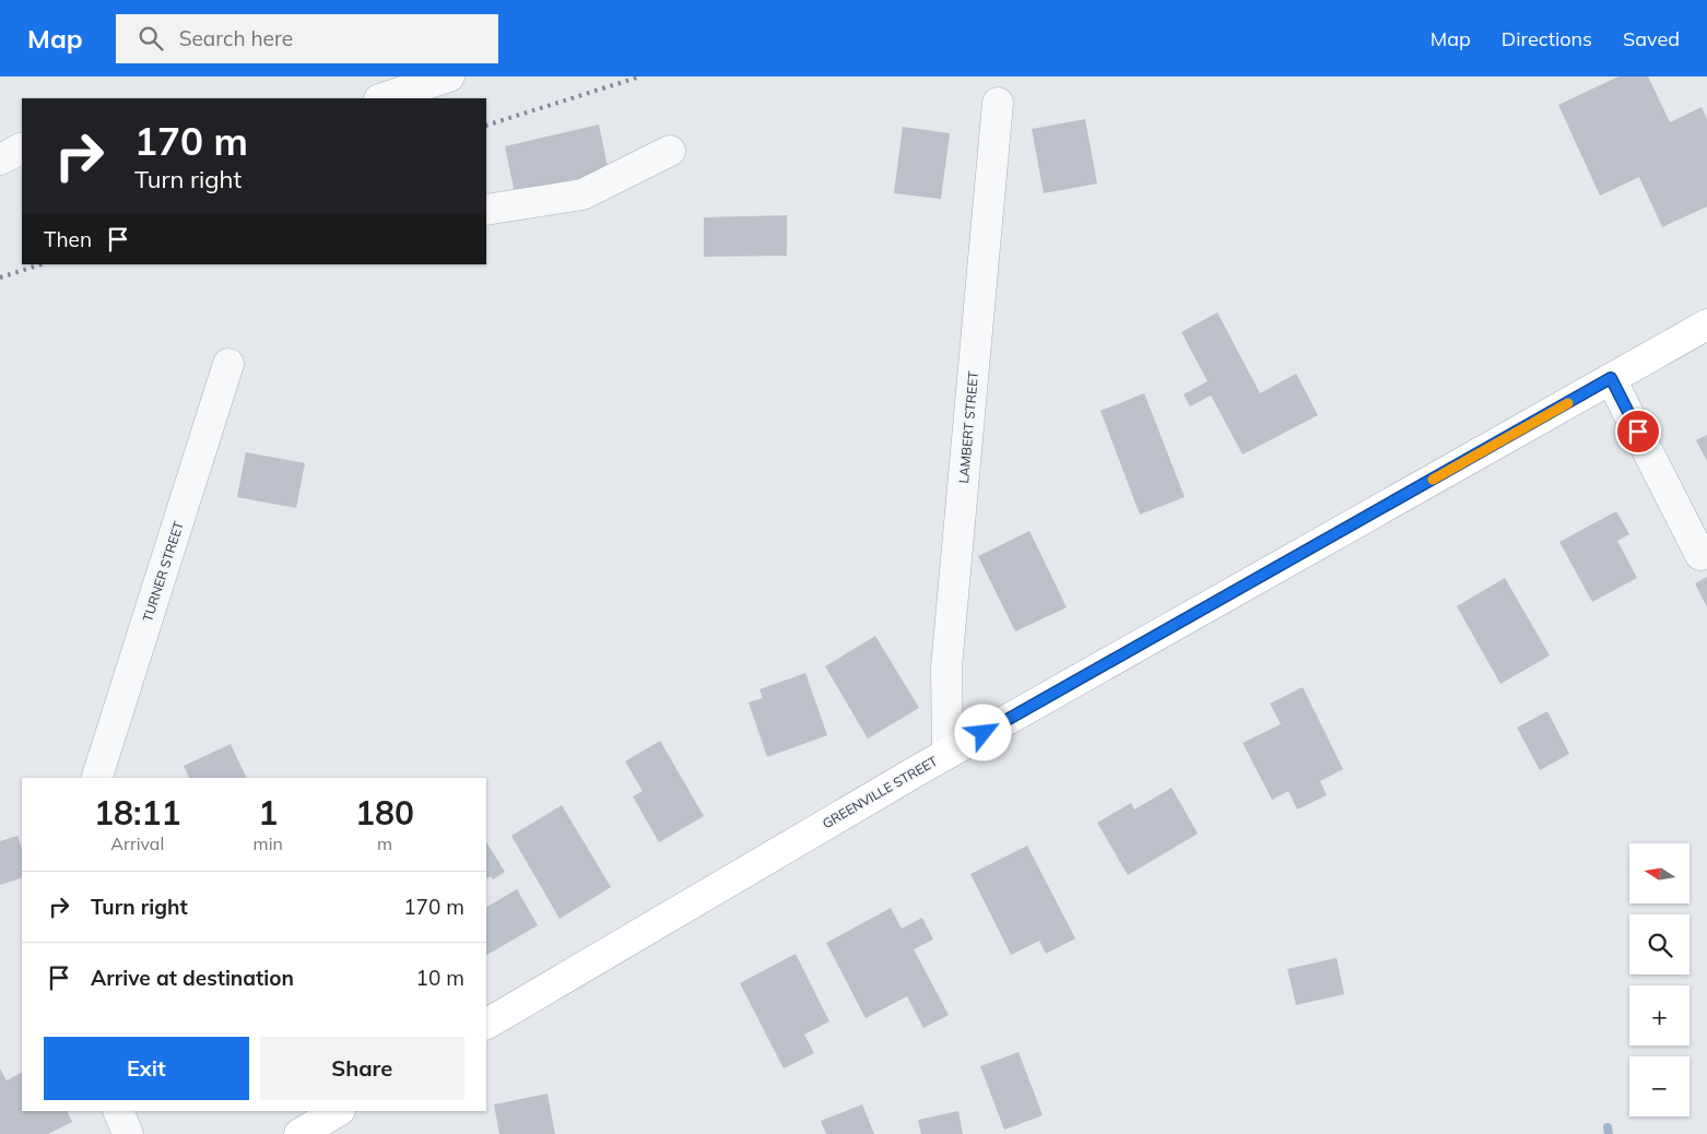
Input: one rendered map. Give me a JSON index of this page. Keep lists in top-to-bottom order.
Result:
{
  "streets": {
    "main road": ["GREENVILLE STREET"],
    "street": ["LAMBERT STREET", "TURNER STREET"]
  },
  "crossings": [
    ["LAMBERT STREET", "GREENVILLE STREET"]
  ],
  "north": "left",
  "page": {
    "header": "Map",
    "search": "Search here",
    "nav": ["Map", "Directions", "Saved"],
    "turn": ["170 m", "Turn right"],
    "then": "Then",
    "eta": [
      "18:11",
      "Arrival",
      "1",
      "min",
      "180",
      "m"
    ],
    "map_buttons": ["+", "−"],
    "list": [
      {
        "name": "Turn right",
        "value": "170 m"
      },
      {
        "name": "Arrive at destination",
        "value": "10 m"
      }
    ],
    "buttons": ["Exit", "Share"]
  }
}
